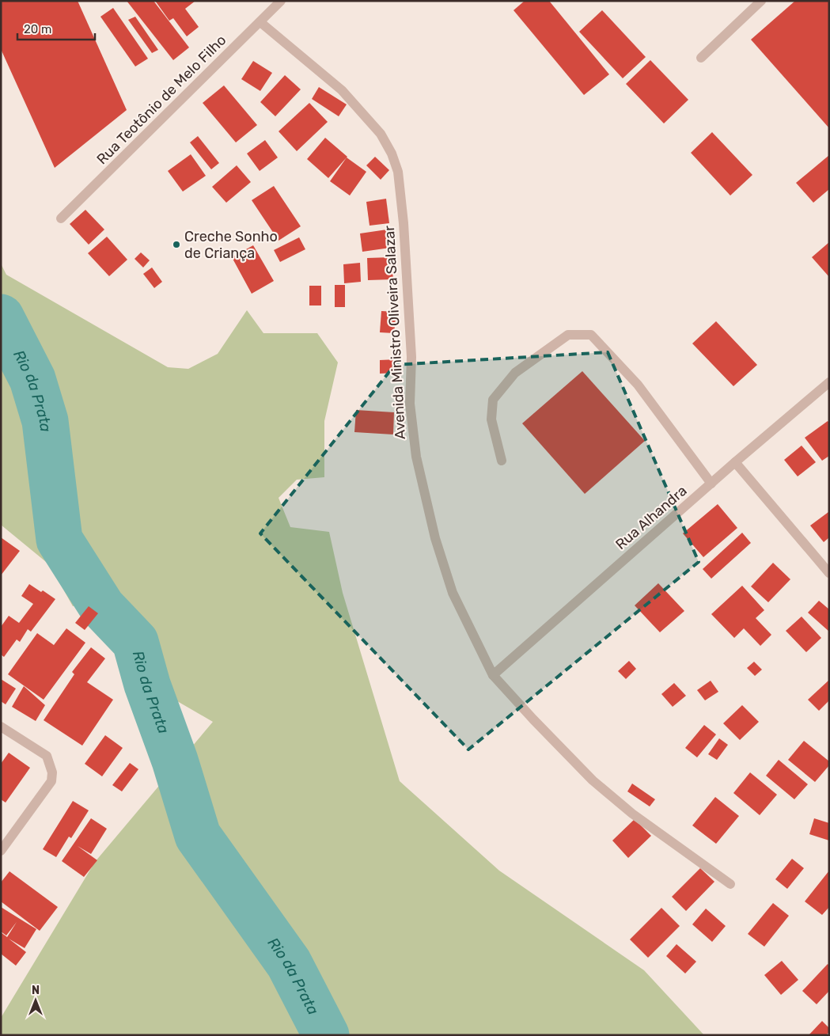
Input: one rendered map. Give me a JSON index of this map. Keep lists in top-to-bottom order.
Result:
{
  "streets": {
    "street": ["Rua Teotônio de Melo Filho", "Avenida Ministro Oliveira Salazar", "Rua Alhandra"]
  },
  "crossings": [
    ["Rua Teotônio de Melo Filho", "Avenida Ministro Oliveira Salazar"],
    ["Avenida Ministro Oliveira Salazar", "Rua Alhandra"]
  ],
  "water": ["Rio da Prata"],
  "places": ["Creche Sonho de Criança"],
  "scale_bar": "20 m",
  "north": "top"
}
